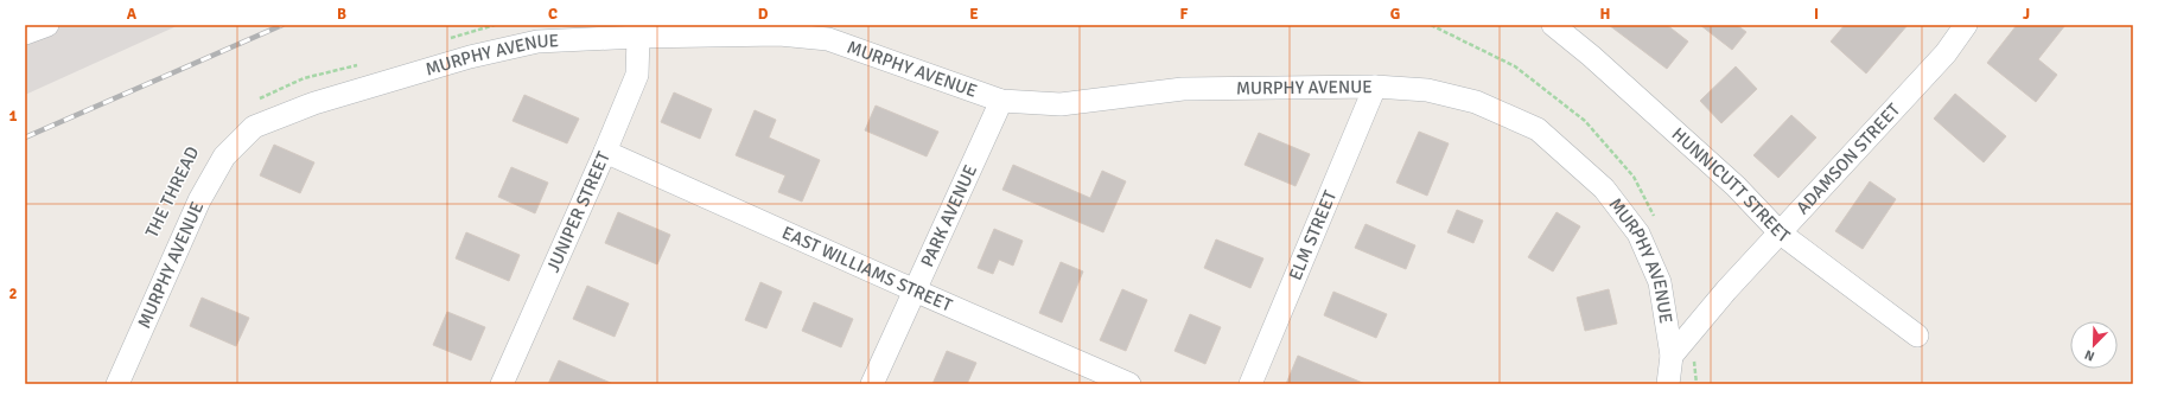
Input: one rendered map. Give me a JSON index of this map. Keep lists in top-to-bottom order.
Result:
{
  "streets": {
    "street": [
      "MURPHY AVENUE",
      "ADAMSON STREET",
      "HUNNICUTT STREET",
      "JUNIPER STREET",
      "PARK AVENUE",
      "ELM STREET",
      "EAST WILLIAMS STREET"
    ]
  },
  "crossings": [
    ["MURPHY AVENUE", "ADAMSON STREET"],
    ["MURPHY AVENUE", "JUNIPER STREET"],
    ["MURPHY AVENUE", "PARK AVENUE"],
    ["MURPHY AVENUE", "ELM STREET"],
    ["ADAMSON STREET", "HUNNICUTT STREET"],
    ["JUNIPER STREET", "EAST WILLIAMS STREET"],
    ["PARK AVENUE", "EAST WILLIAMS STREET"]
  ],
  "north": "bottom left",
  "grid": {
    "columns": [
      "A",
      "B",
      "C",
      "D",
      "E",
      "F",
      "G",
      "H",
      "I",
      "J"
    ],
    "rows": ["1", "2"]
  }
}
